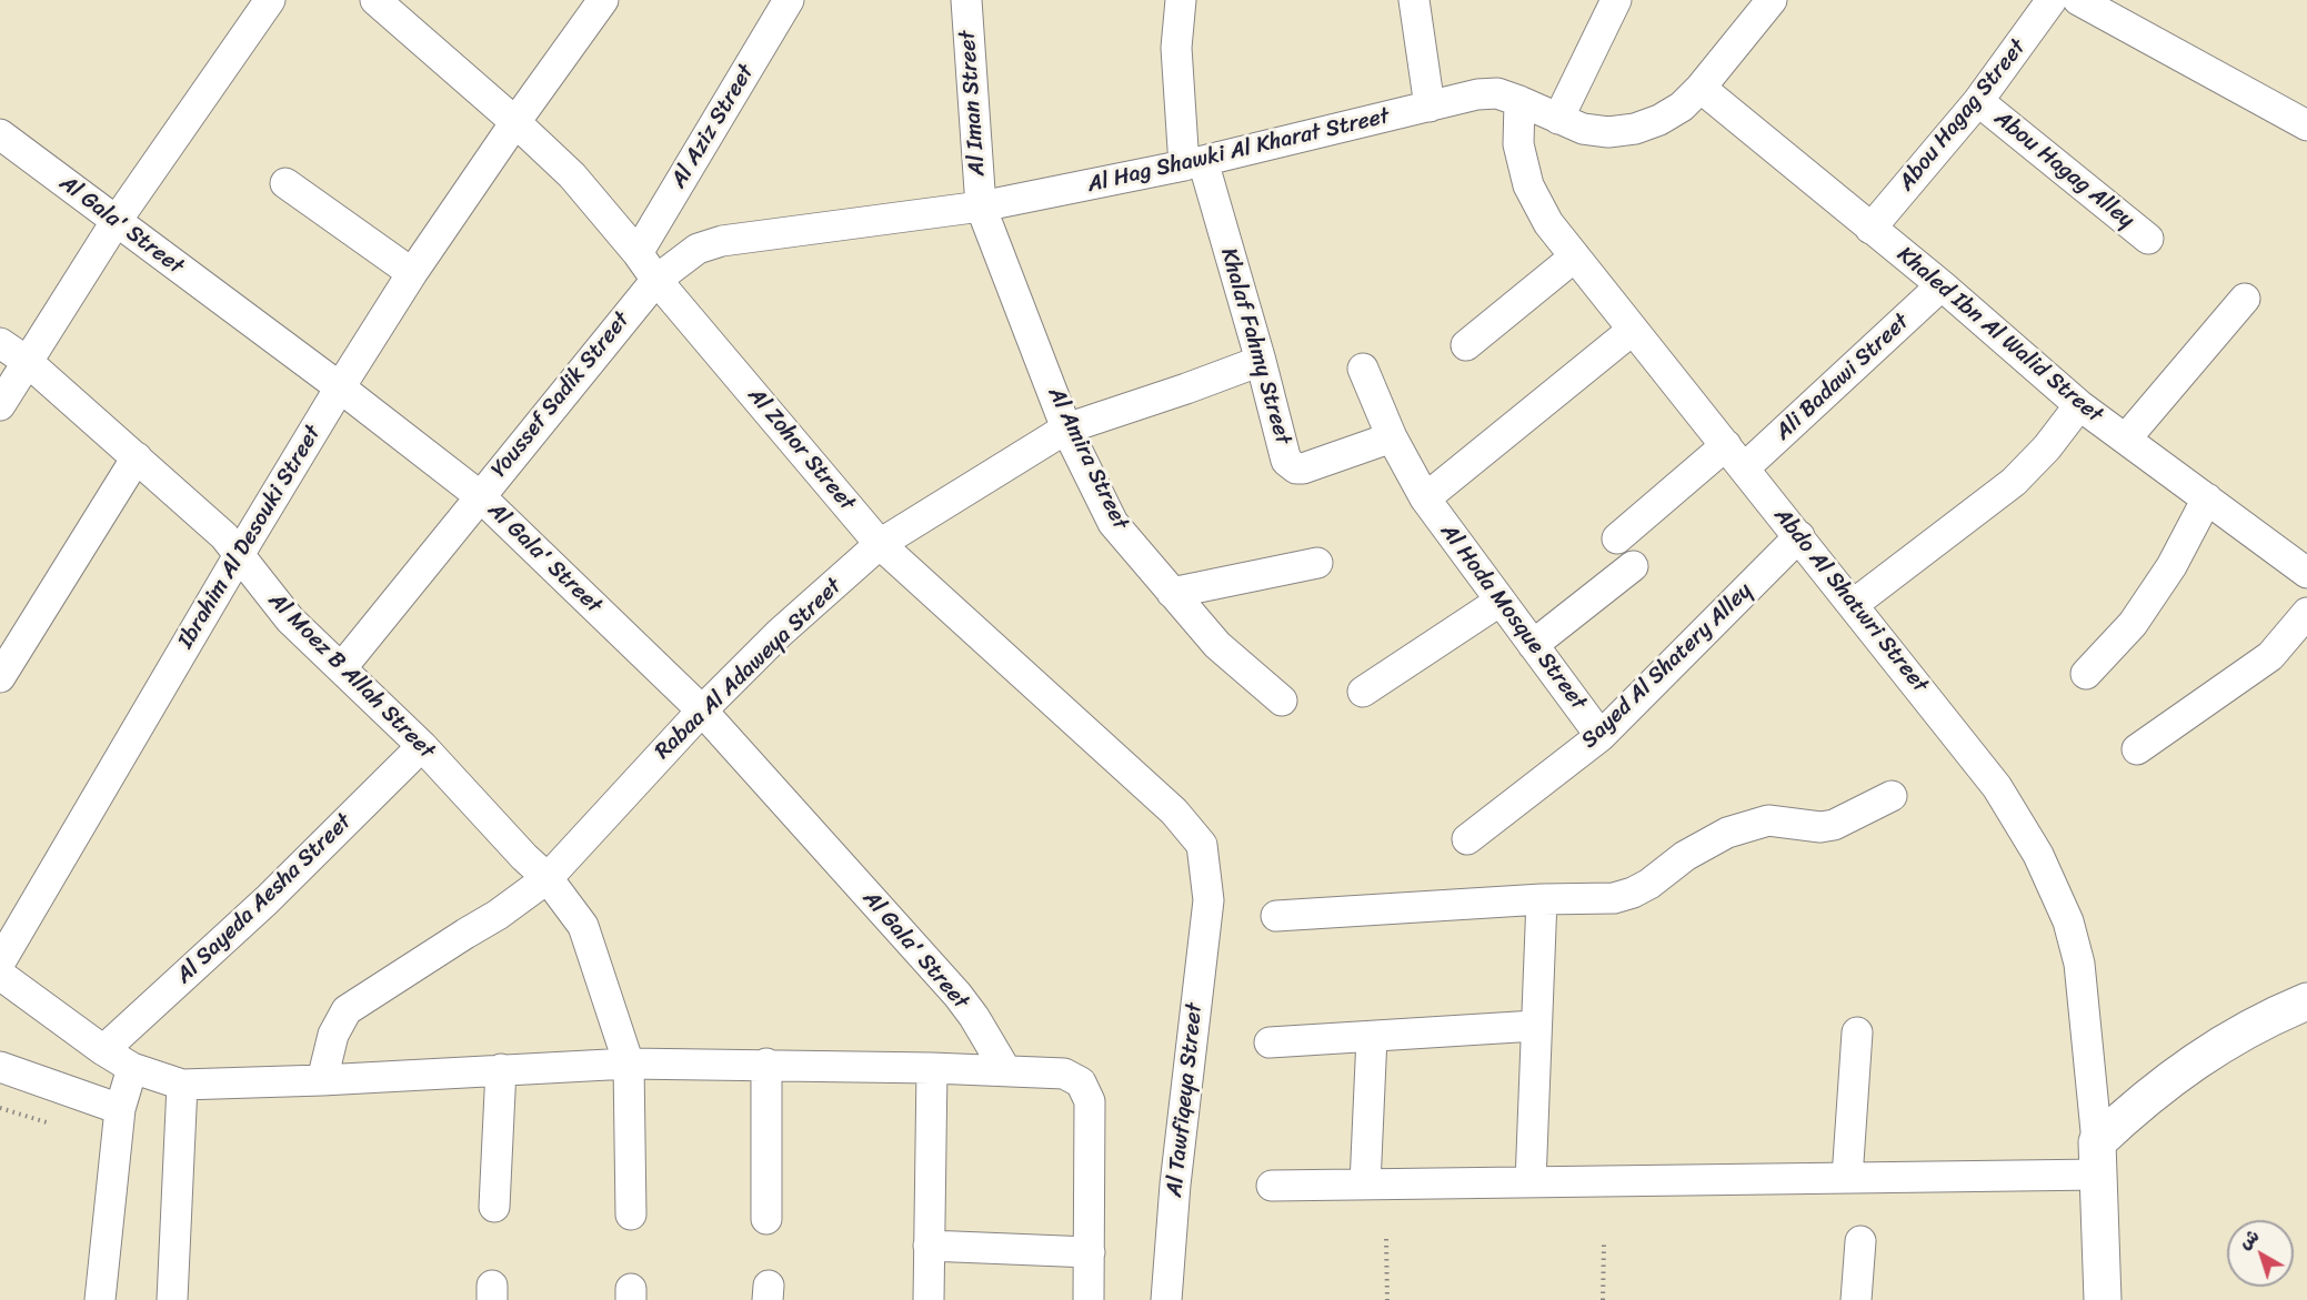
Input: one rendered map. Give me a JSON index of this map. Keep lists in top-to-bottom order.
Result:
{
  "streets": {
    "street": [
      "Al Iman Street",
      "Abou Hagag Street",
      "Al Aziz Street",
      "Al Hag Shawki Al Kharat Street",
      "Abou Hagag Alley",
      "Al Gala' Street",
      "Khaled Ibn Al Walid Street",
      "Khalaf Fahmy Street",
      "Ali Badawi Street",
      "Youssef Sadik Street",
      "Al Zohor Street",
      "Al Amira Street",
      "Ibrahim Al Desouki Street",
      "Abdo Al Shatwri Street",
      "Al Hoda Mosque Street",
      "Sayed Al Shatery Alley",
      "Rabaa Al Adaweya Street",
      "Al Moez B Allah Street",
      "Al Sayeda Aesha Street",
      "Al Tawfiqeya Street"
    ]
  },
  "crossings": [
    ["Al Iman Street", "Al Hag Shawki Al Kharat Street"],
    ["Al Iman Street", "Al Amira Street"],
    ["Abou Hagag Street", "Abou Hagag Alley"],
    ["Abou Hagag Street", "Khaled Ibn Al Walid Street"],
    ["Al Aziz Street", "Al Zohor Street"],
    ["Al Hag Shawki Al Kharat Street", "Khaled Ibn Al Walid Street"],
    ["Al Hag Shawki Al Kharat Street", "Khalaf Fahmy Street"],
    ["Al Hag Shawki Al Kharat Street", "Youssef Sadik Street"],
    ["Al Hag Shawki Al Kharat Street", "Al Zohor Street"],
    ["Al Hag Shawki Al Kharat Street", "Al Amira Street"],
    ["Al Hag Shawki Al Kharat Street", "Abdo Al Shatwri Street"],
    ["Al Gala' Street", "Youssef Sadik Street"],
    ["Al Gala' Street", "Ibrahim Al Desouki Street"],
    ["Al Gala' Street", "Rabaa Al Adaweya Street"],
    ["Khaled Ibn Al Walid Street", "Ali Badawi Street"],
    ["Khalaf Fahmy Street", "Al Hoda Mosque Street"],
    ["Khalaf Fahmy Street", "Rabaa Al Adaweya Street"],
    ["Ali Badawi Street", "Abdo Al Shatwri Street"],
    ["Youssef Sadik Street", "Al Zohor Street"],
    ["Youssef Sadik Street", "Al Moez B Allah Street"],
    ["Al Zohor Street", "Ibrahim Al Desouki Street"],
    ["Al Zohor Street", "Rabaa Al Adaweya Street"],
    ["Al Zohor Street", "Al Tawfiqeya Street"],
    ["Al Amira Street", "Rabaa Al Adaweya Street"],
    ["Ibrahim Al Desouki Street", "Al Moez B Allah Street"],
    ["Abdo Al Shatwri Street", "Sayed Al Shatery Alley"],
    ["Al Hoda Mosque Street", "Sayed Al Shatery Alley"],
    ["Rabaa Al Adaweya Street", "Al Moez B Allah Street"],
    ["Al Moez B Allah Street", "Al Sayeda Aesha Street"]
  ],
  "north": "top left"
}
